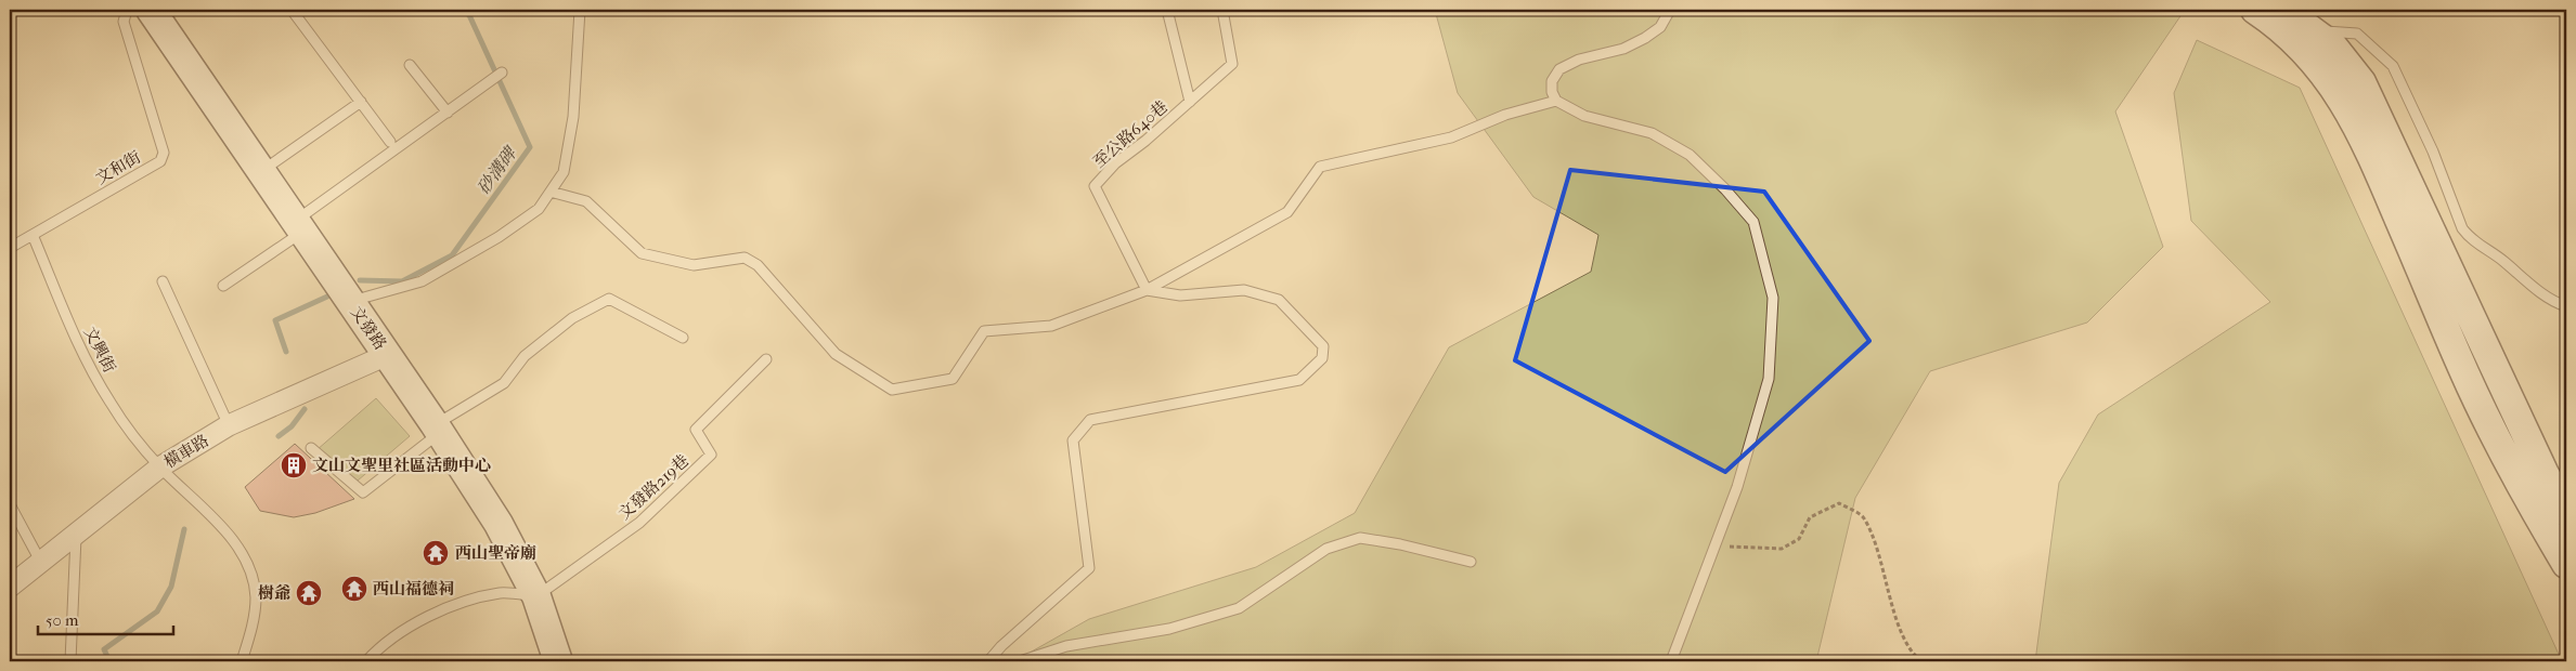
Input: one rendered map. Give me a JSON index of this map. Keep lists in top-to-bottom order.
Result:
{
  "streets": {
    "street": ["文發路", "橫車路"],
    "lane": [
      "至公路640巷",
      "文和街",
      "文興街",
      "文發路219巷"
    ]
  },
  "crossings": [
    ["文和街", "文興街"],
    ["文發路", "橫車路"],
    ["文發路", "文發路219巷"],
    ["文興街", "橫車路"]
  ],
  "water": ["砂溝碑"],
  "places": {
    "building": ["文山文聖里社區活動中心"],
    "temple": ["西山聖帝廟", "西山福德祠", "樹爺"]
  },
  "scale_bar": "50 m"
}
